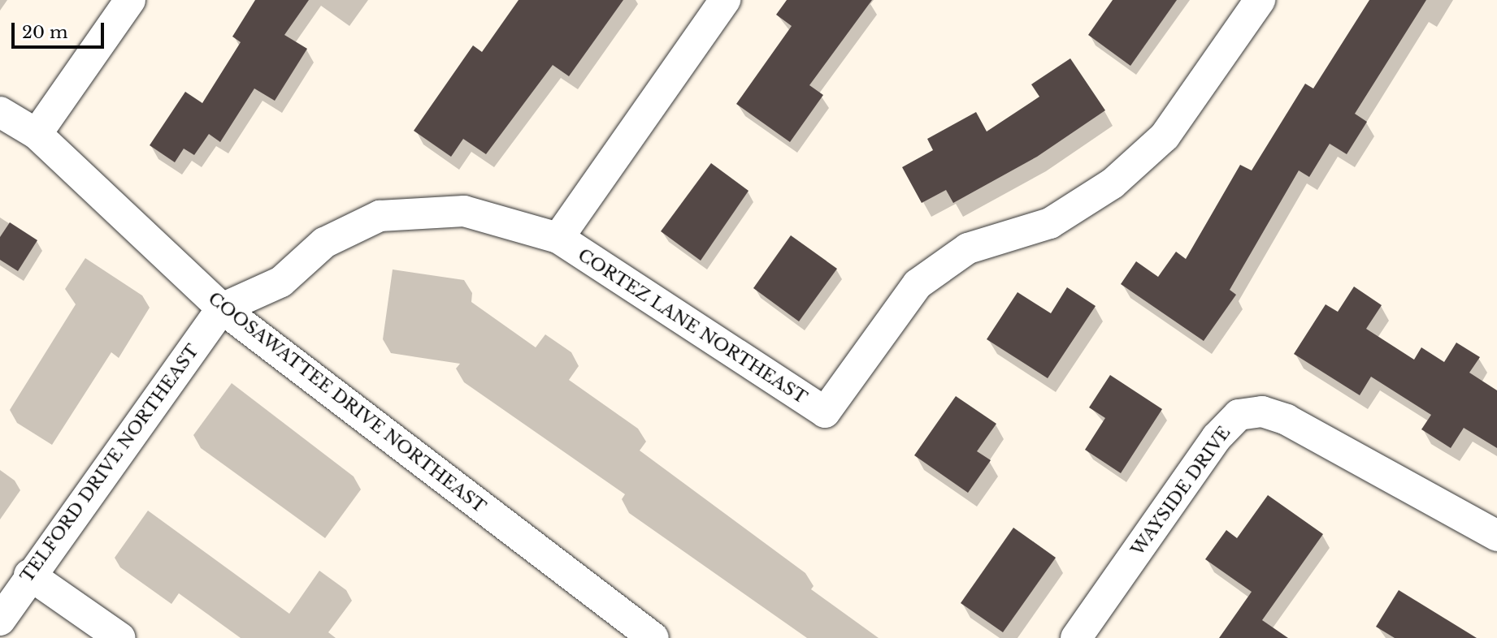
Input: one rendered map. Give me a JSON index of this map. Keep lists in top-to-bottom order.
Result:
{
  "streets": {
    "street": [
      "CORTEZ LANE NORTHEAST",
      "COOSAWATTEE DRIVE NORTHEAST",
      "TELFORD DRIVE NORTHEAST",
      "WAYSIDE DRIVE"
    ]
  },
  "crossings": [
    ["COOSAWATTEE DRIVE NORTHEAST", "TELFORD DRIVE NORTHEAST"]
  ],
  "scale_bar": "20 m"
}
